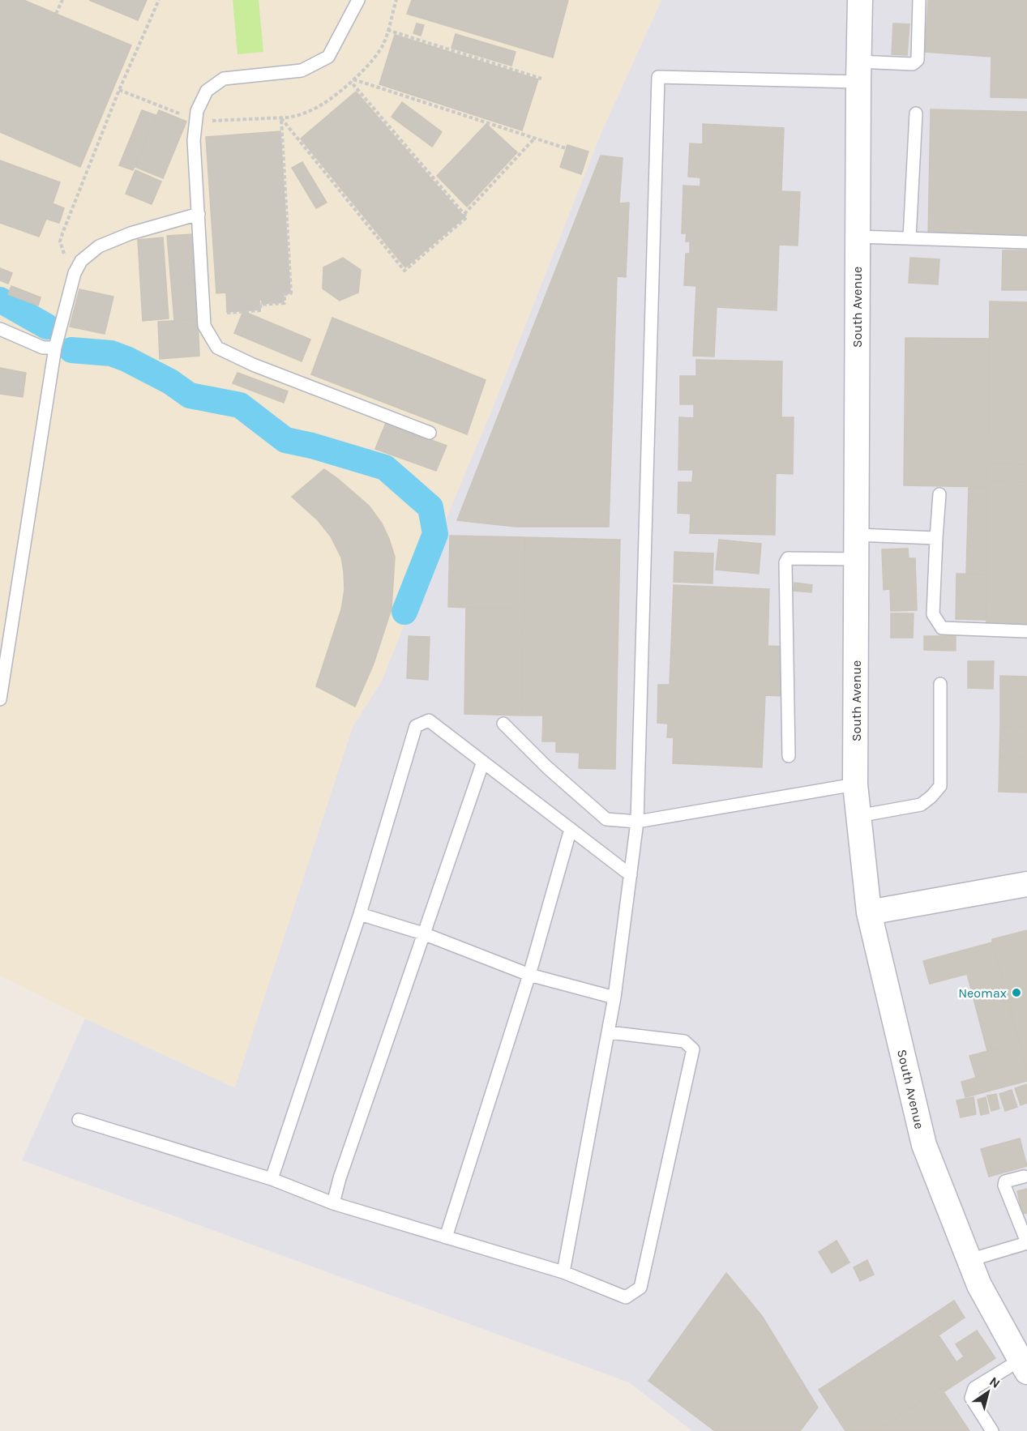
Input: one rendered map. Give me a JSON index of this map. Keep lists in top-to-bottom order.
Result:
{
  "streets": {
    "street": ["South Avenue"]
  },
  "places": ["Neomax"],
  "north": "top right"
}
